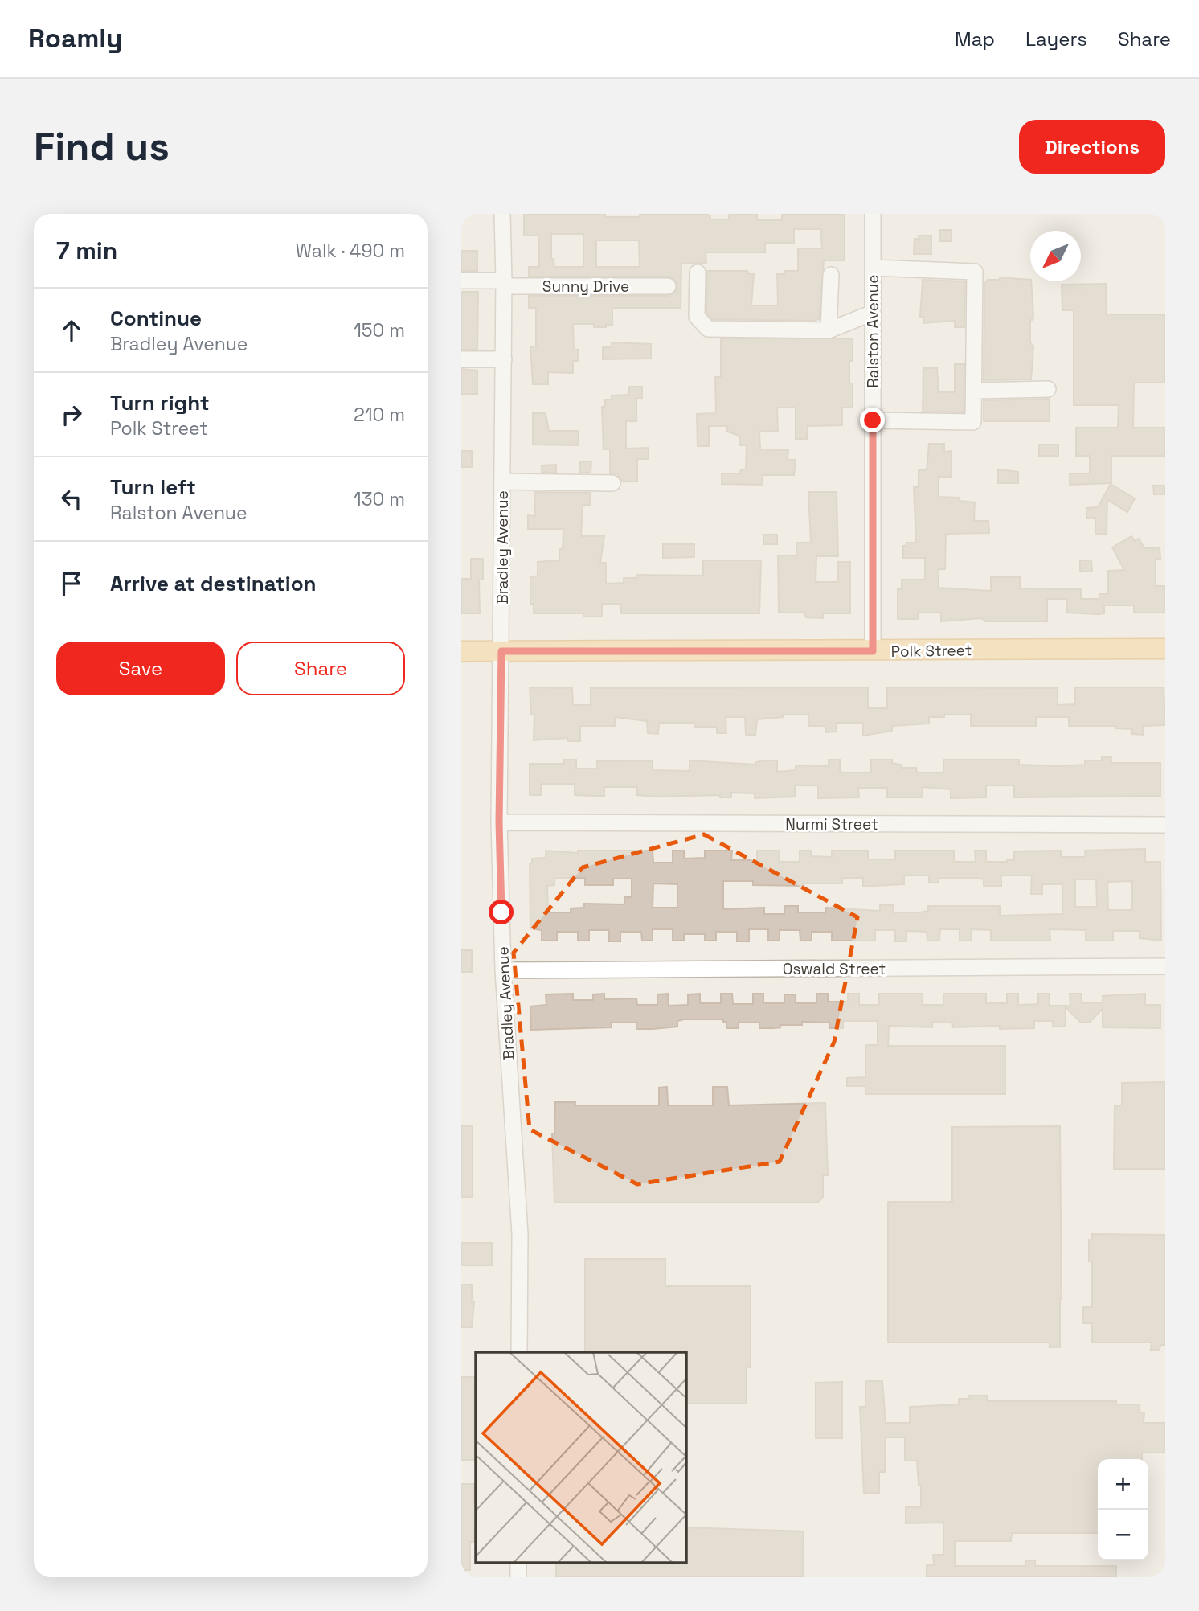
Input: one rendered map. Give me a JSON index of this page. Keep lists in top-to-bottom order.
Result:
{
  "streets": {
    "main road": ["Polk Street"],
    "street": [
      "Sunny Drive",
      "Ralston Avenue",
      "Bradley Avenue",
      "Nurmi Street",
      "Oswald Street"
    ]
  },
  "crossings": [
    ["Sunny Drive", "Bradley Avenue"],
    ["Ralston Avenue", "Polk Street"],
    ["Bradley Avenue", "Polk Street"],
    ["Bradley Avenue", "Nurmi Street"],
    ["Bradley Avenue", "Oswald Street"]
  ],
  "north": "bottom left",
  "page": {
    "header": "Roamly",
    "nav": ["Map", "Layers", "Share"],
    "buttons": [
      "Directions",
      ["Save", "Share"]
    ],
    "title": "Find us",
    "heading": ["7 min", "Walk · 490 m"],
    "list": [
      ["Continue", "Bradley Avenue", "150 m"],
      ["Turn right", "Polk Street", "210 m"],
      ["Turn left", "Ralston Avenue", "130 m"],
      "Arrive at destination"
    ],
    "map_buttons": ["+", "−"]
  }
}
